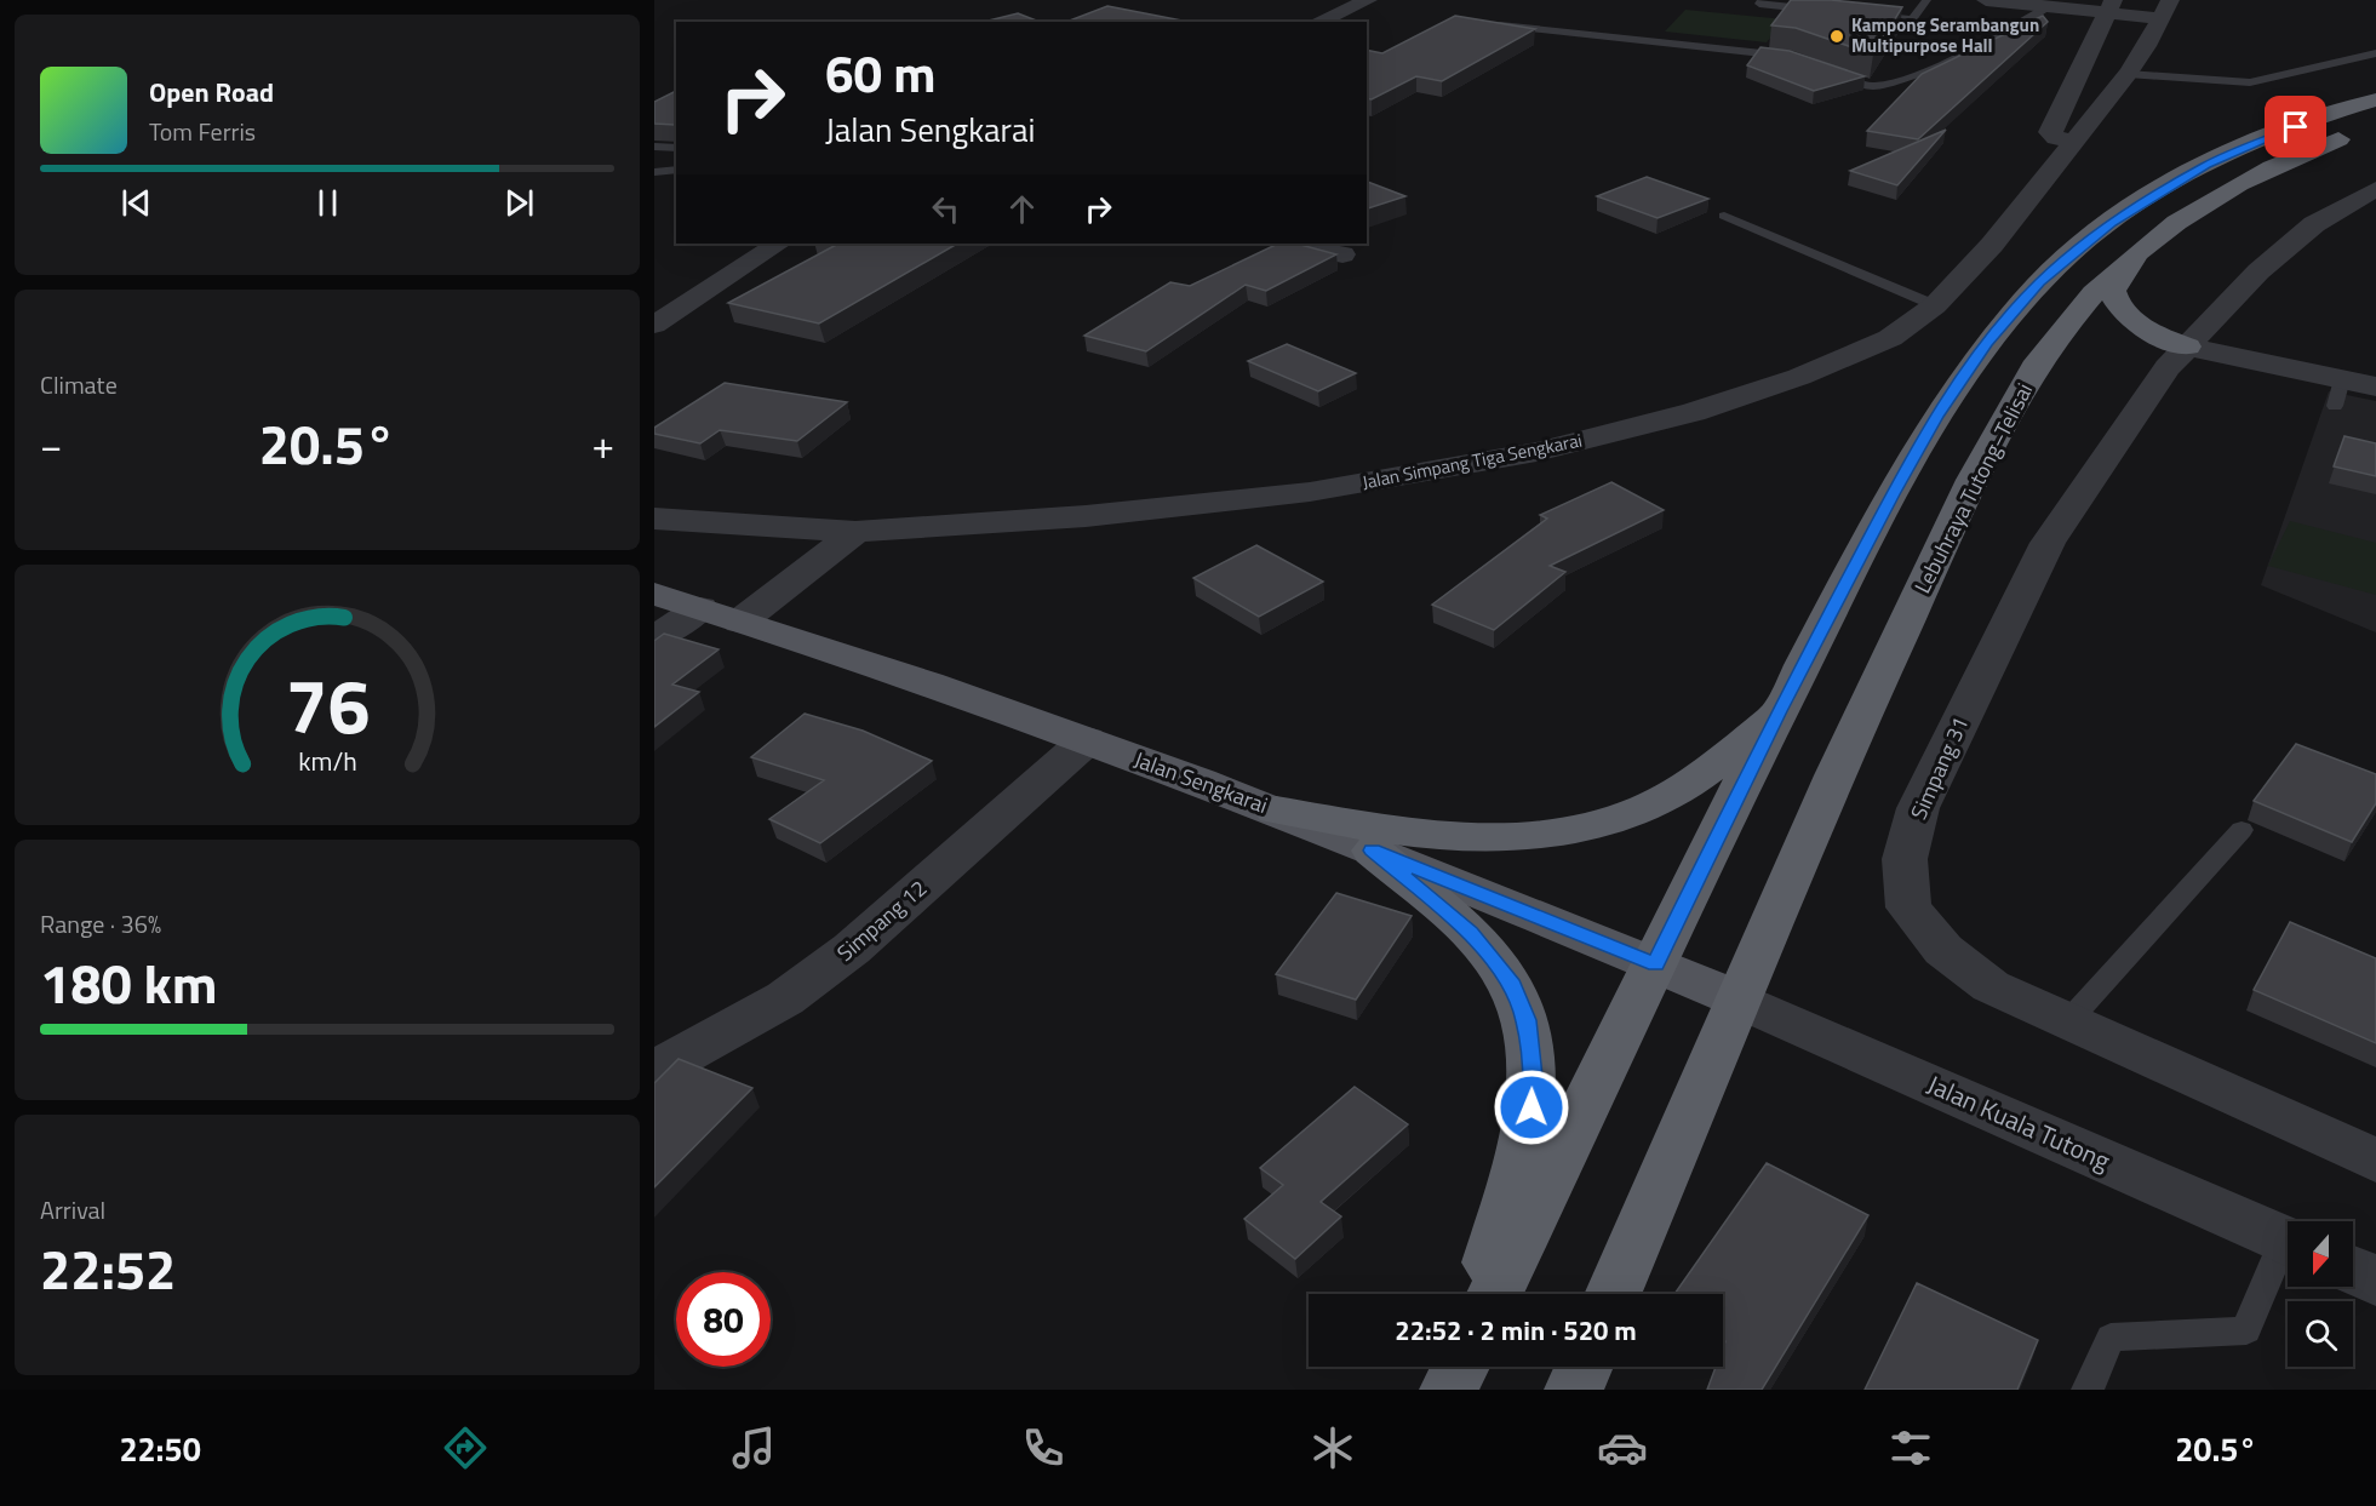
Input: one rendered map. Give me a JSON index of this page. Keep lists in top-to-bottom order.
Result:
{
  "streets": {
    "highway": ["Lebuhraya Tutong–Telisai"],
    "main road": ["Jalan Sengkarai"],
    "street": [
      "Jalan Simpang Tiga Sengkarai",
      "Simpang 31",
      "Simpang 12",
      "Jalan Kuala Tutong"
    ]
  },
  "crossings": [
    ["Lebuhraya Tutong–Telisai", "Jalan Sengkarai"],
    ["Lebuhraya Tutong–Telisai", "Jalan Kuala Tutong"],
    ["Jalan Sengkarai", "Simpang 12"],
    ["Jalan Sengkarai", "Jalan Kuala Tutong"]
  ],
  "places": ["Kampong Serambangun Multipurpose Hall"],
  "north": "bottom",
  "page": {
    "turn": ["60 m", "Jalan Sengkarai"],
    "song": ["Open Road", "Tom Ferris"],
    "tile": [
      "Climate",
      ["Range · 36%", "180 km"],
      ["Arrival", "22:52"]
    ],
    "heat": ["−", "20.5°", "+"],
    "limit": "80",
    "trip": "22:52 · 2 min · 520 m",
    "tabs": ["22:50", "20.5°"],
    "gauge": ["76", "km/h"]
  }
}
